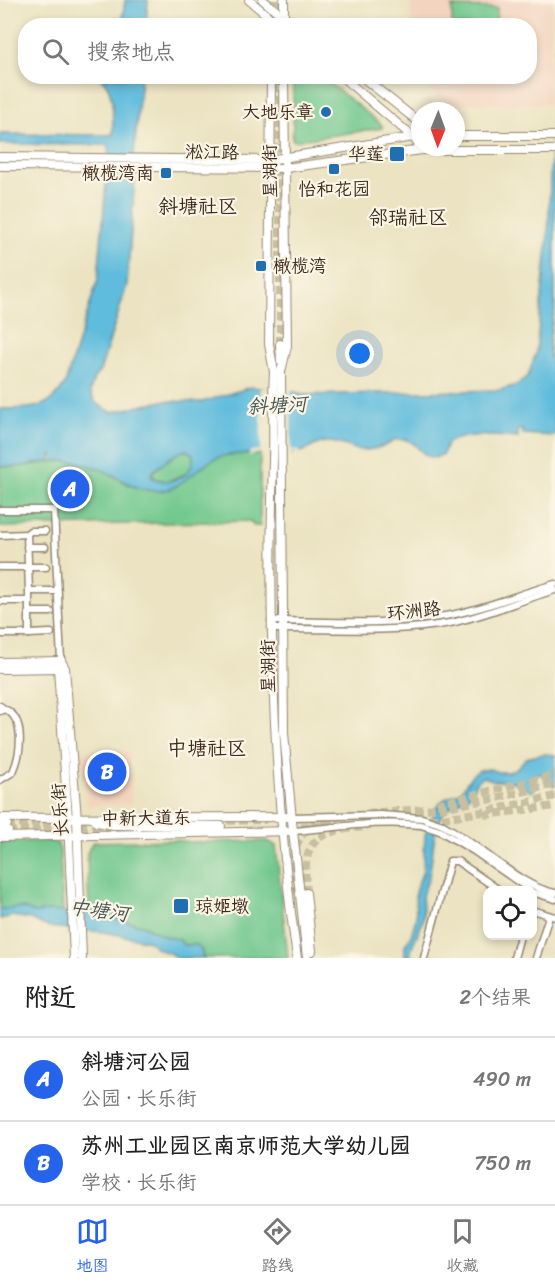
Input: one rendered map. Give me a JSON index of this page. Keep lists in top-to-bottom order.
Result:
{
  "streets": {
    "main road": [
      "淞江路",
      "星湖街",
      "长乐街",
      "中新大道东"
    ],
    "street": ["环洲路"]
  },
  "crossings": [
    ["淞江路", "星湖街"],
    ["星湖街", "环洲路"],
    ["星湖街", "中新大道东"],
    ["长乐街", "中新大道东"]
  ],
  "districts": ["斜塘社区", "邻瑞社区", "中塘社区"],
  "water": ["斜塘河", "中塘河"],
  "places": {
    "other": ["大地乐章"],
    "transit": [
      "华莲",
      "怡和花园",
      "橄榄湾南",
      "橄榄湾",
      "琼姬墩"
    ]
  },
  "north": "bottom",
  "page": {
    "search": "搜索地点",
    "pins": ["A", "B"],
    "heading": ["附近", "2个结果"],
    "list": [
      {
        "mark": "A",
        "name": "斜塘河公园",
        "note": "公园 · 长乐街",
        "value": "490 m"
      },
      {
        "mark": "B",
        "name": "苏州工业园区南京师范大学幼儿园",
        "note": "学校 · 长乐街",
        "value": "750 m"
      }
    ],
    "nav": ["地图", "路线", "收藏"]
  }
}
